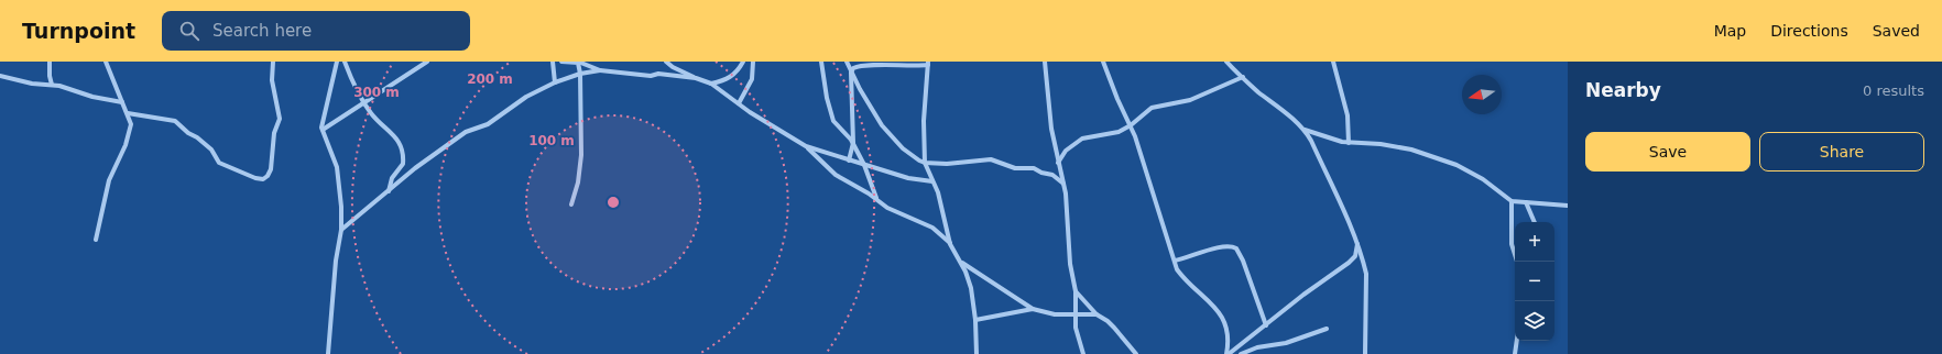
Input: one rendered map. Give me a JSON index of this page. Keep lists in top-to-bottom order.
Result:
{
  "north": "left",
  "page": {
    "header": "Turnpoint",
    "search": "Search here",
    "nav": ["Map", "Directions", "Saved"],
    "heading": ["Nearby", "0 results"],
    "buttons": ["Save", "Share"],
    "map_buttons": ["+", "−"]
  },
  "rings": ["200 m", "300 m", "100 m"]
}
